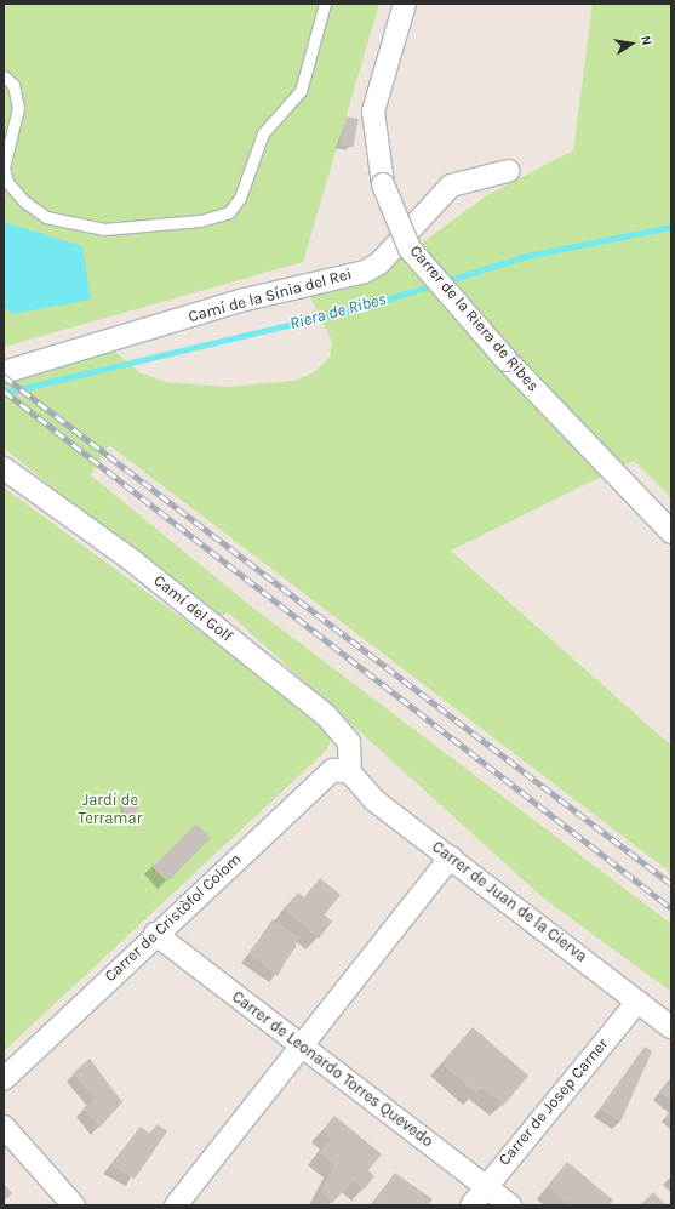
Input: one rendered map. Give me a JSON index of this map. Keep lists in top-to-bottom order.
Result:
{
  "streets": {
    "street": [
      "Camí de la Sínia del Rei",
      "Carrer de la Riera de Ribes",
      "Camí del Golf",
      "Carrer de Juan de la Cierva",
      "Carrer de Cristòfol Colom",
      "Carrer de Leonardo Torres Quevedo",
      "Carrer de Josep Carner"
    ]
  },
  "crossings": [
    ["Camí del Golf", "Carrer de Juan de la Cierva"],
    ["Camí del Golf", "Carrer de Cristòfol Colom"],
    ["Carrer de Juan de la Cierva", "Carrer de Cristòfol Colom"],
    ["Carrer de Juan de la Cierva", "Carrer de Josep Carner"],
    ["Carrer de Cristòfol Colom", "Carrer de Leonardo Torres Quevedo"],
    ["Carrer de Leonardo Torres Quevedo", "Carrer de Josep Carner"]
  ],
  "water": ["Riera de Ribes"],
  "parks": ["Jardí de Terramar"],
  "north": "right"
}
